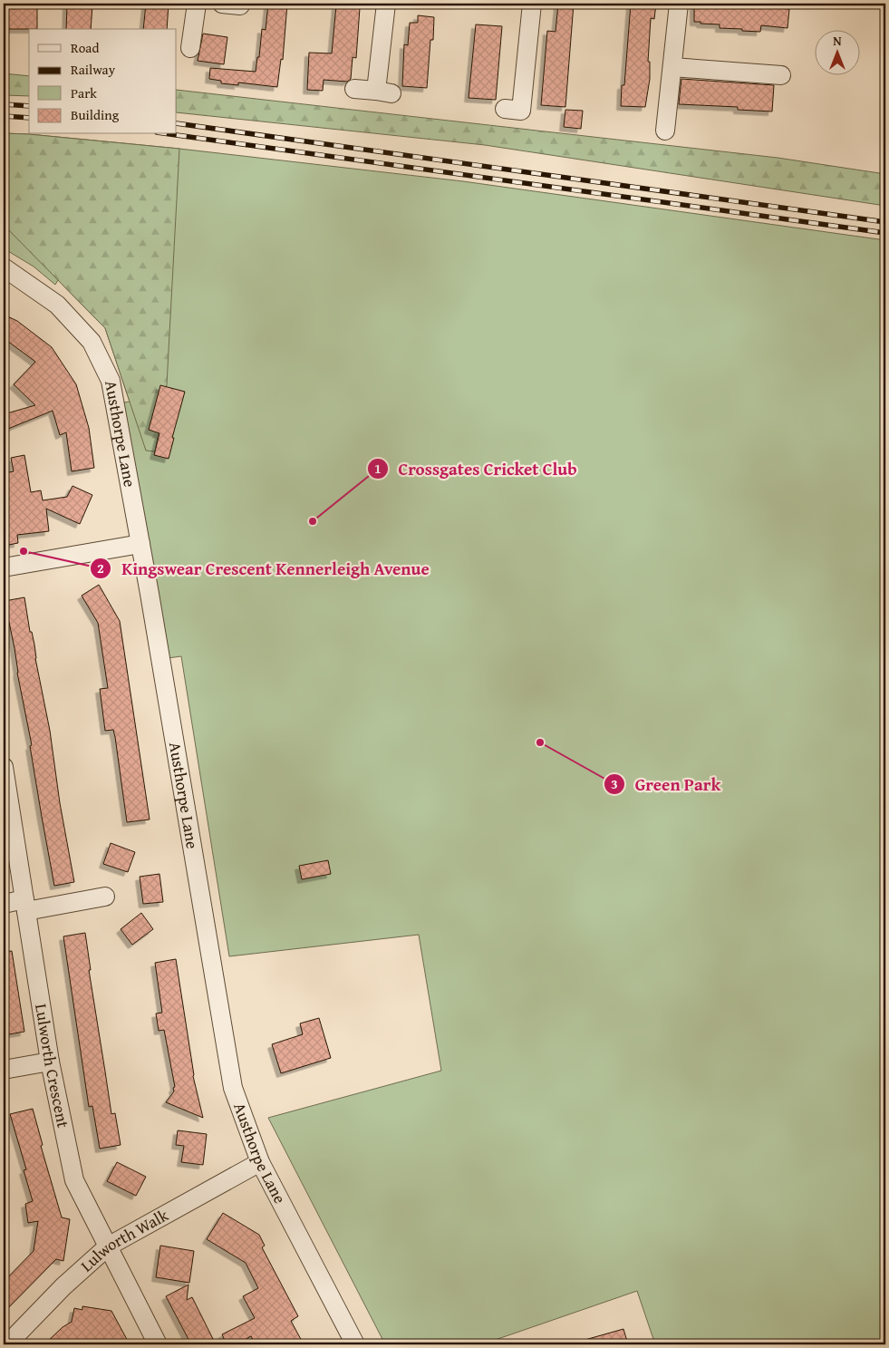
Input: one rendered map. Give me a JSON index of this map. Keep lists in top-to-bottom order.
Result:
{
  "streets": {
    "street": ["Austhorpe Lane", "Lulworth Crescent", "Lulworth Walk"]
  },
  "crossings": [
    ["Austhorpe Lane", "Lulworth Walk"],
    ["Lulworth Crescent", "Lulworth Walk"]
  ],
  "places": ["Crossgates Cricket Club", "Kingswear Crescent Kennerleigh Avenue", "Green Park"],
  "legend": [
    "Road",
    "Railway",
    "Park",
    "Building"
  ],
  "north": "top"
}
